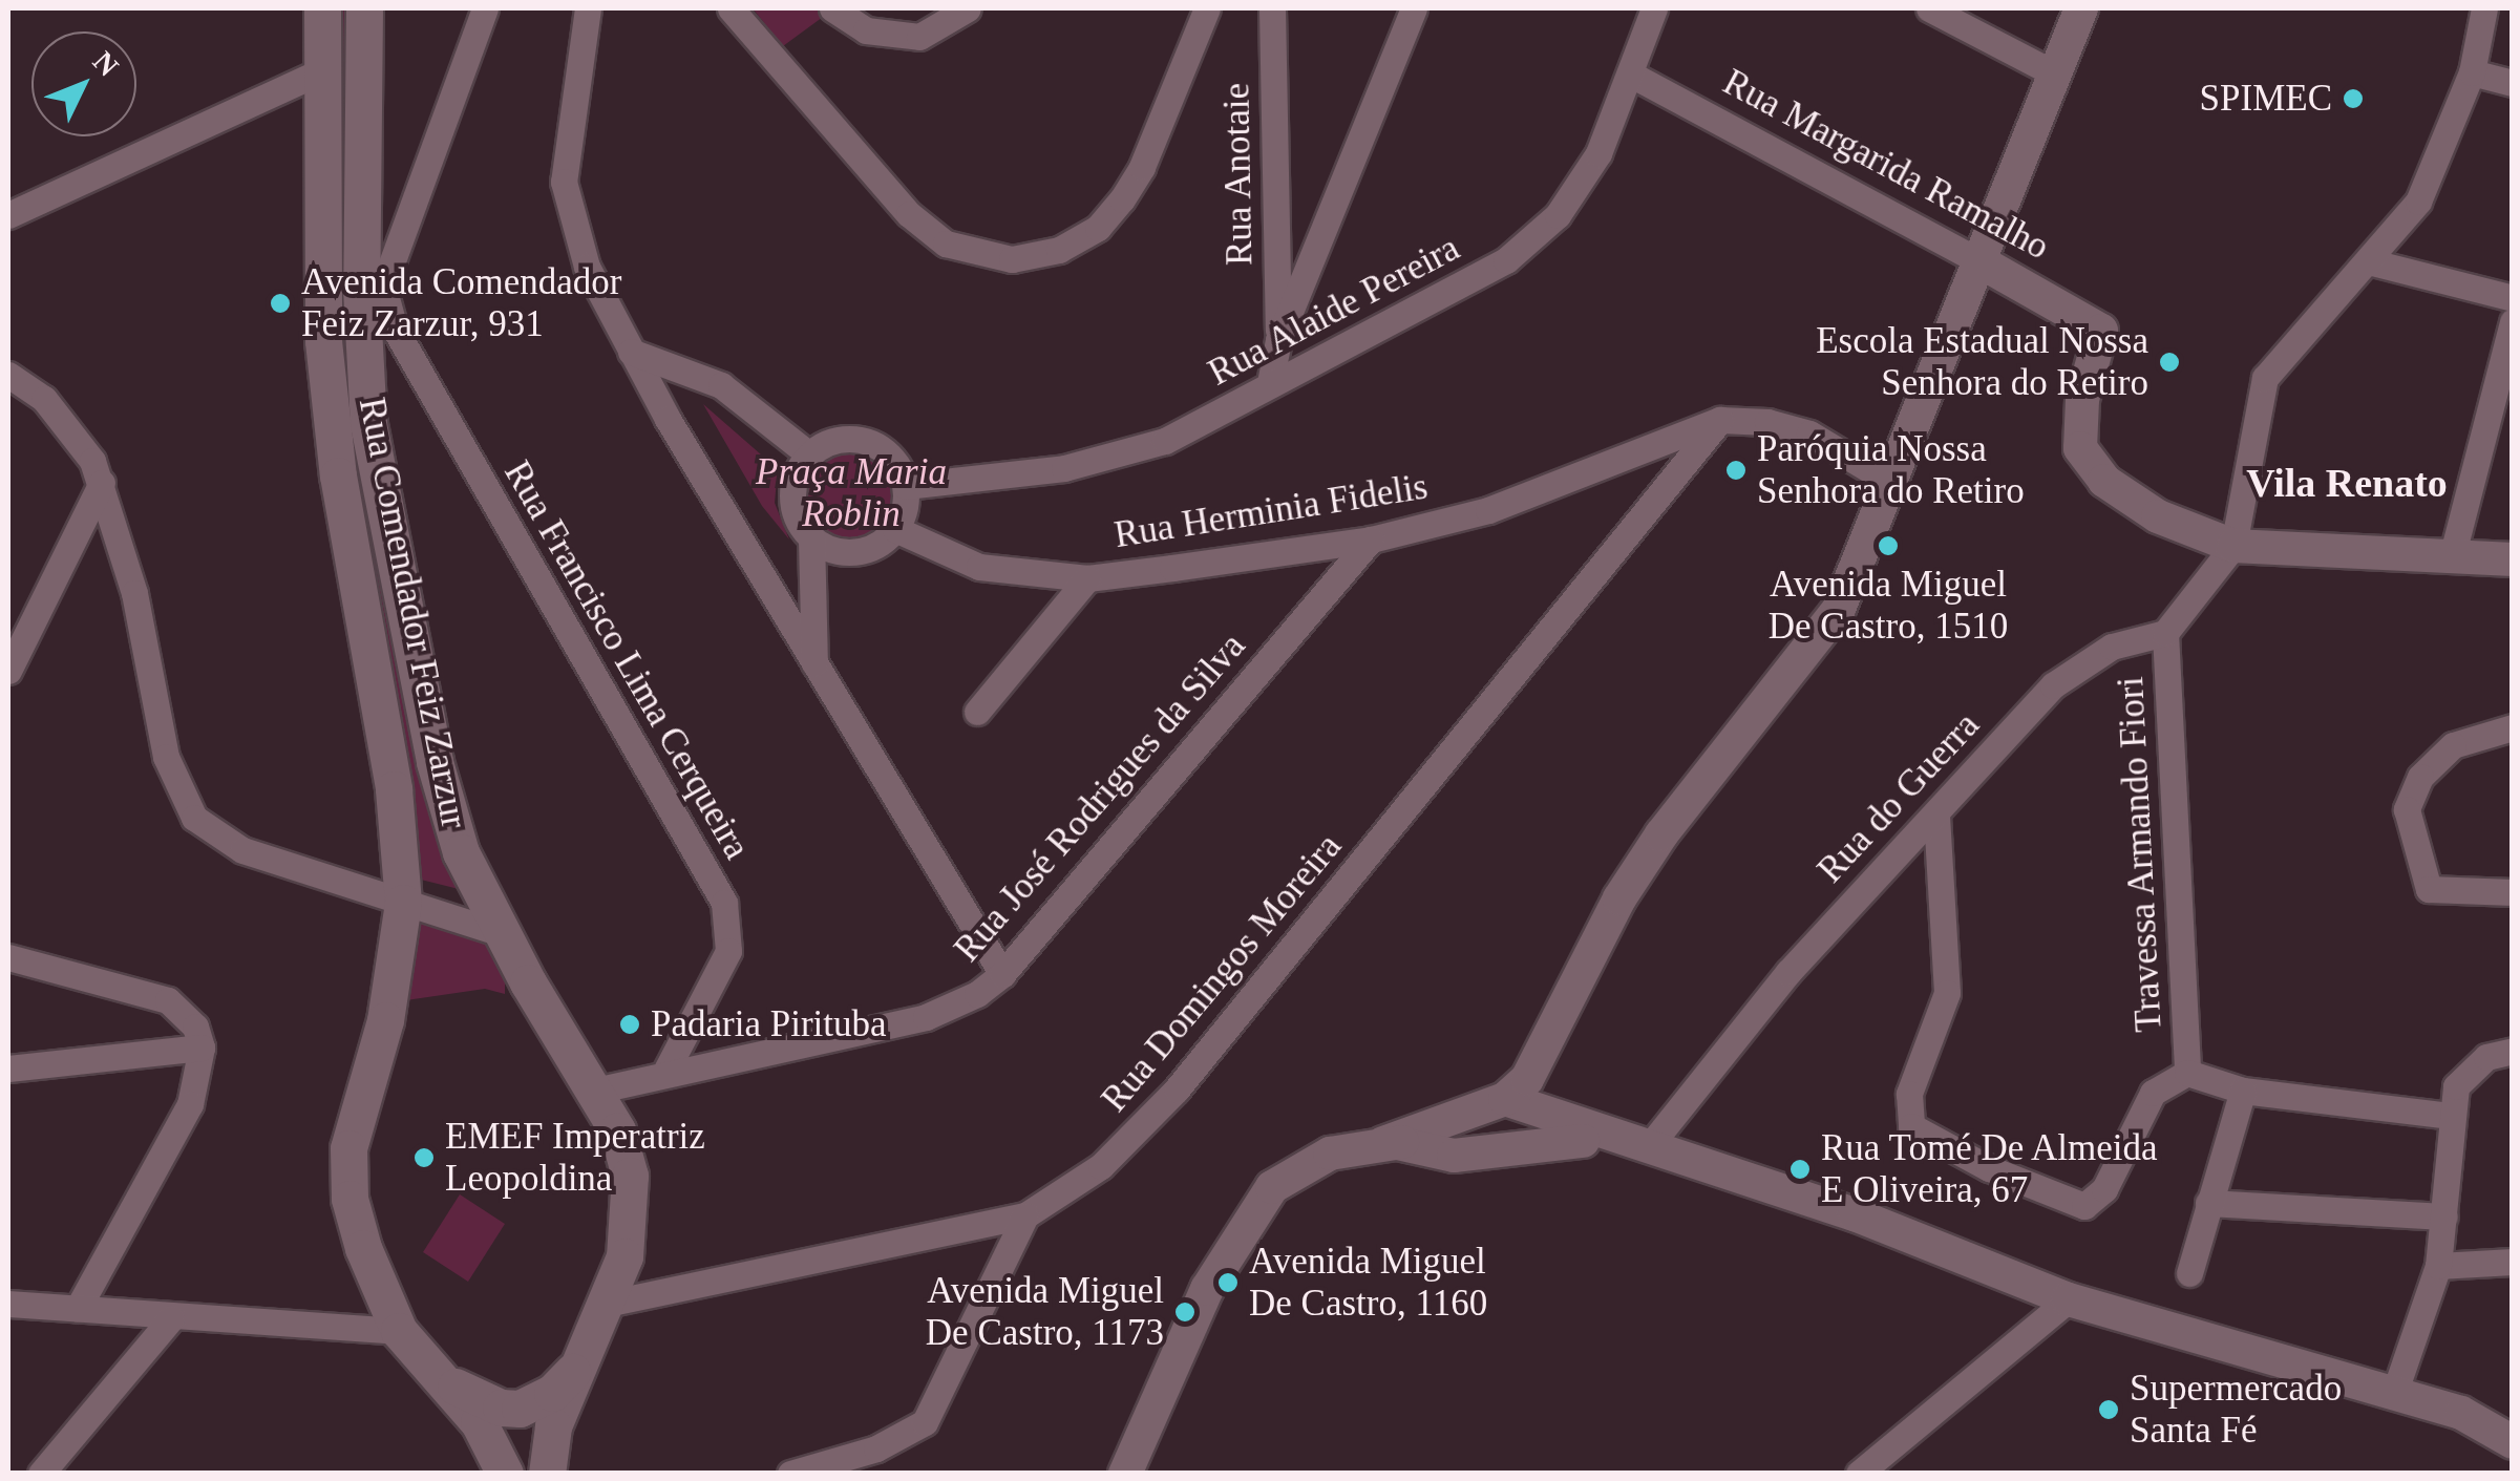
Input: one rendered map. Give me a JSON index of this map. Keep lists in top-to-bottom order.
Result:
{
  "streets": {
    "main road": ["Rua Comendador Feiz Zarzur"],
    "street": [
      "Rua Margarida Ramalho",
      "Rua Anotaie",
      "Rua Alaide Pereira",
      "Rua Herminia Fidelis",
      "Rua Francisco Lima Cerqueira",
      "Rua José Rodrigues da Silva",
      "Rua do Guerra",
      "Travessa Armando Fiori",
      "Rua Domingos Moreira"
    ]
  },
  "crossings": [
    ["Rua Margarida Ramalho", "Rua Alaide Pereira"],
    ["Rua Alaide Pereira", "Rua Herminia Fidelis"],
    ["Rua Herminia Fidelis", "Rua José Rodrigues da Silva"],
    ["Rua Herminia Fidelis", "Rua Domingos Moreira"],
    ["Rua Comendador Feiz Zarzur", "Rua Francisco Lima Cerqueira"],
    ["Rua Comendador Feiz Zarzur", "Rua José Rodrigues da Silva"],
    ["Rua Comendador Feiz Zarzur", "Rua Domingos Moreira"],
    ["Rua Francisco Lima Cerqueira", "Rua José Rodrigues da Silva"],
    ["Rua do Guerra", "Travessa Armando Fiori"]
  ],
  "districts": ["Vila Renato"],
  "parks": ["Praça Maria Roblin"],
  "places": [
    "SPIMEC",
    "Avenida Comendador Feiz Zarzur, 931",
    "Escola Estadual Nossa Senhora do Retiro",
    "Paróquia Nossa Senhora do Retiro",
    "Avenida Miguel De Castro, 1510",
    "Padaria Pirituba",
    "EMEF Imperatriz Leopoldina",
    "Rua Tomé De Almeida E Oliveira, 67",
    "Avenida Miguel De Castro, 1160",
    "Avenida Miguel De Castro, 1173",
    "Supermercado Santa Fé"
  ],
  "north": "top right"
}
